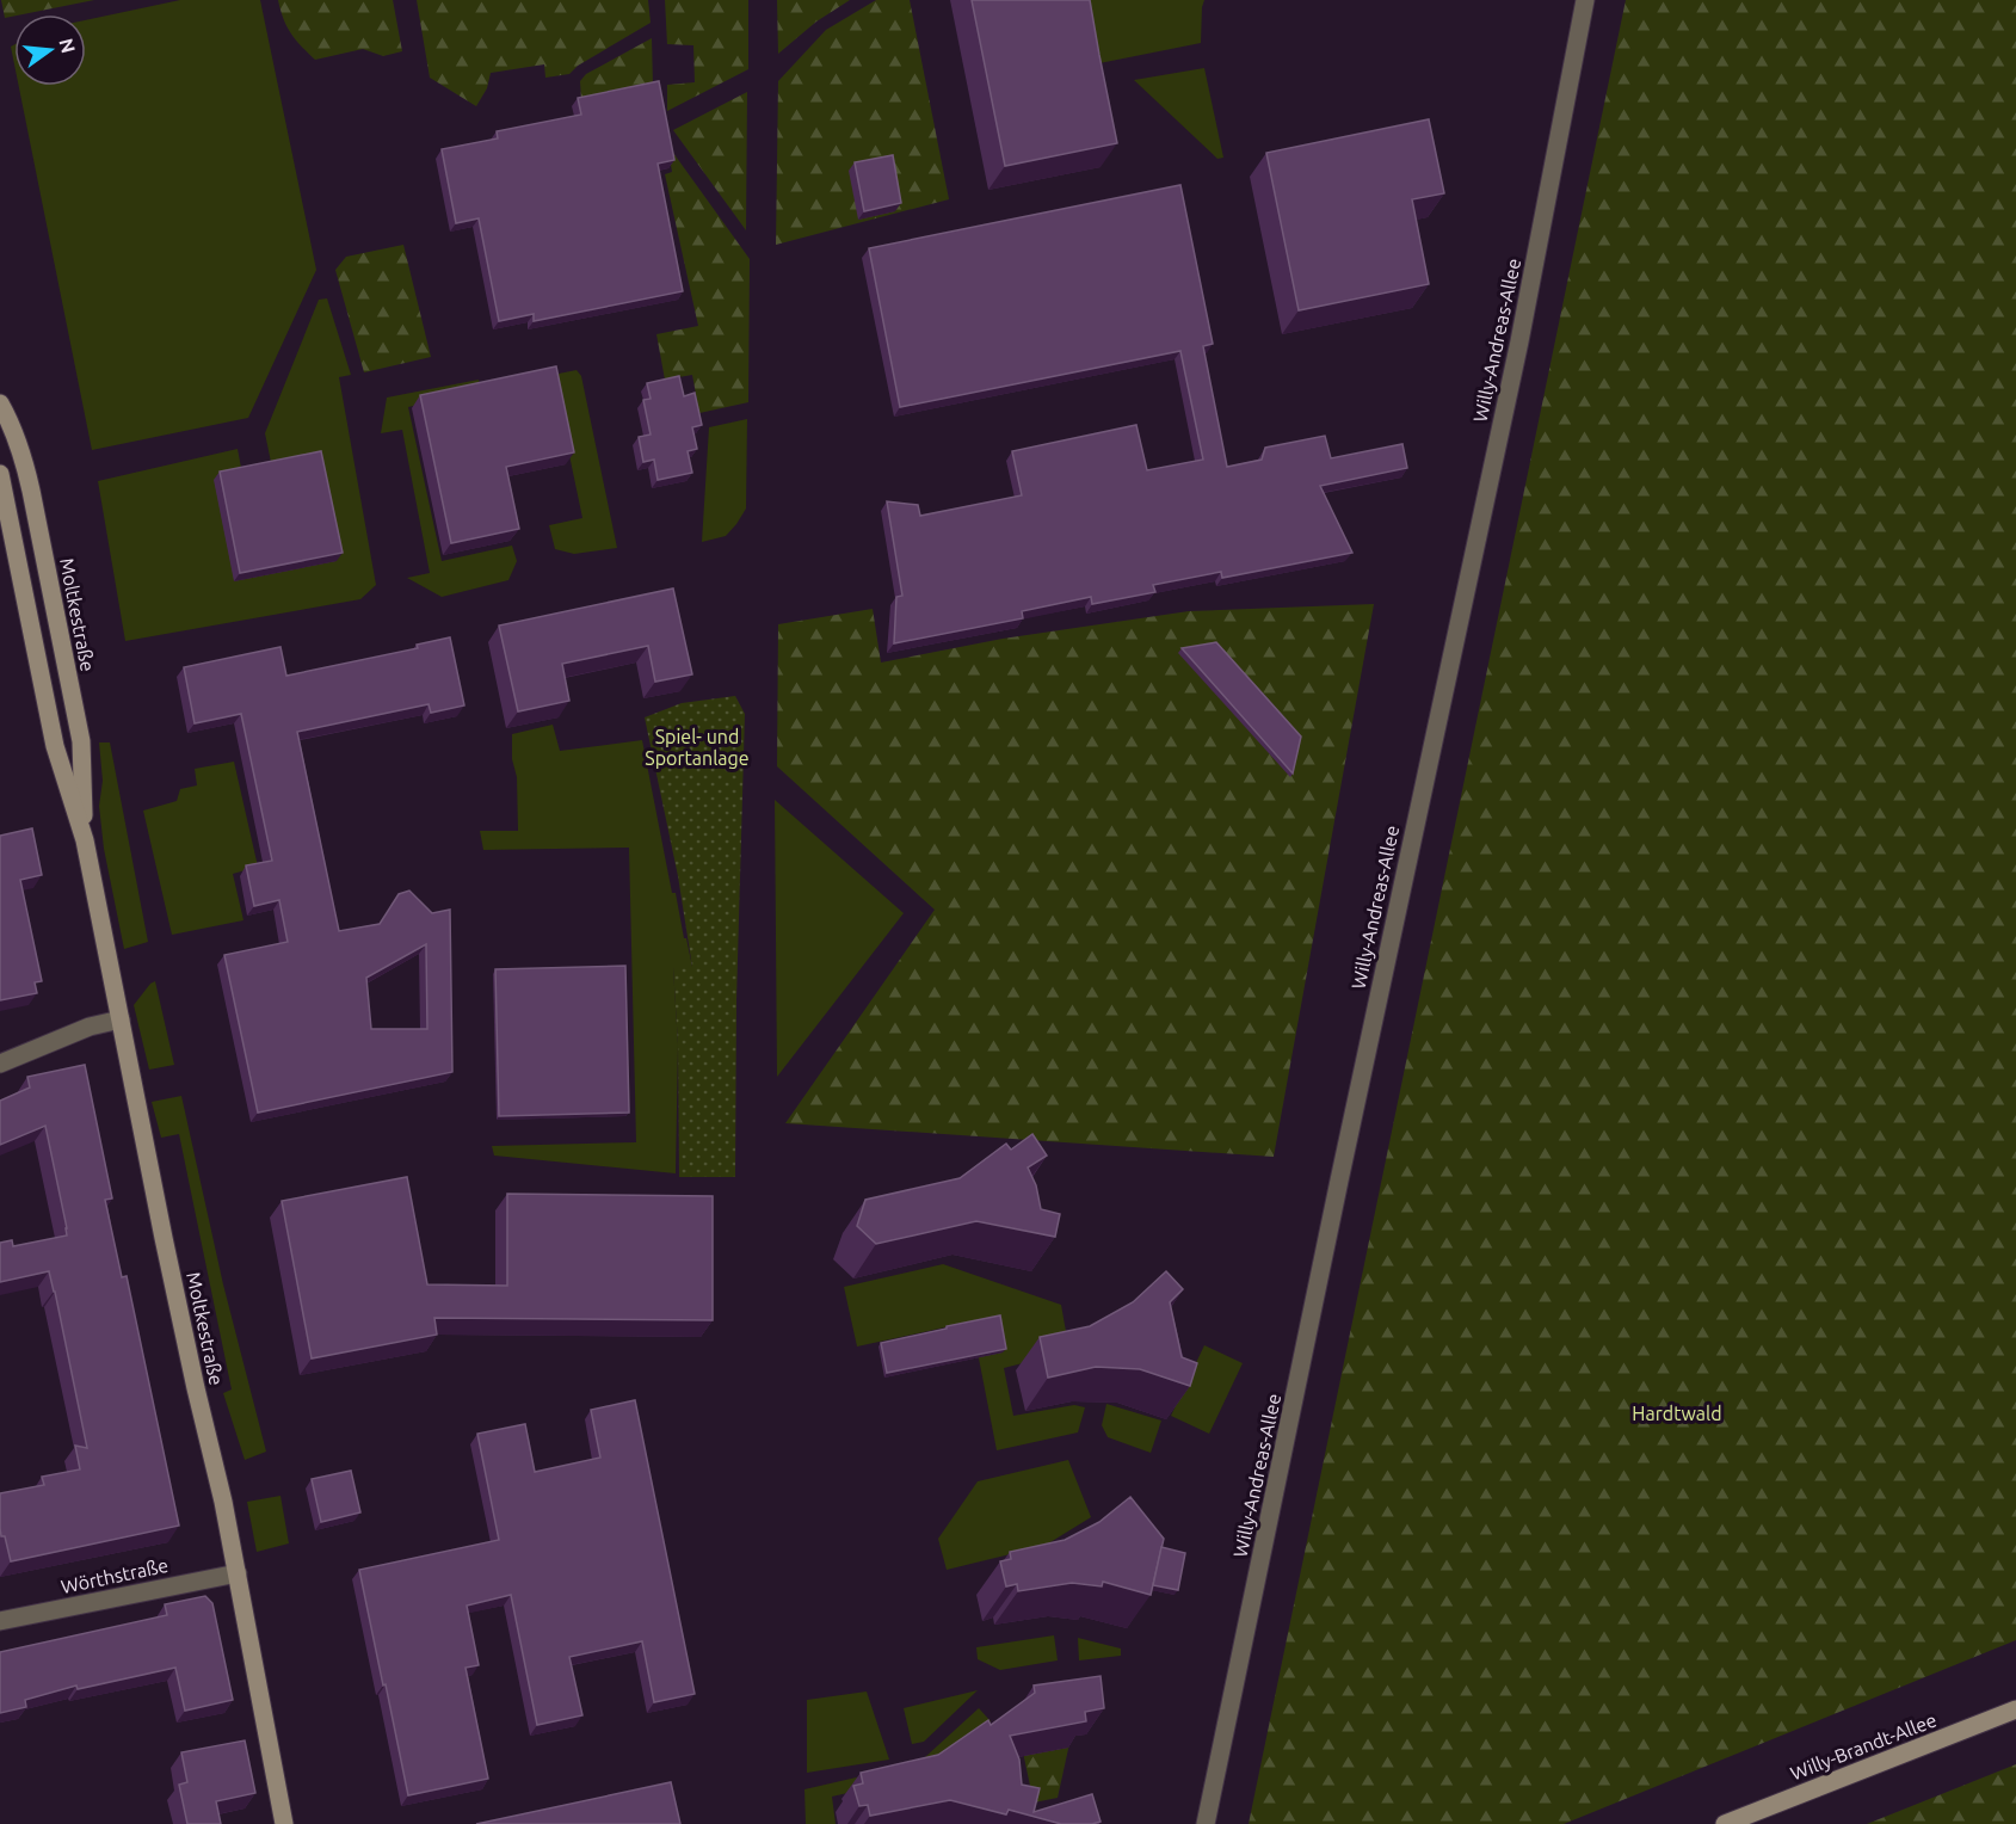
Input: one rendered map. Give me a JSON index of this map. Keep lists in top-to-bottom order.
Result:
{
  "streets": {
    "main road": ["Moltkestraße", "Willy-Brandt-Allee"],
    "street": ["Willy-Andreas-Allee", "Wörthstraße"]
  },
  "crossings": [
    ["Moltkestraße", "Wörthstraße"]
  ],
  "parks": ["Spiel- und Sportanlage", "Hardtwald"],
  "north": "right"
}
